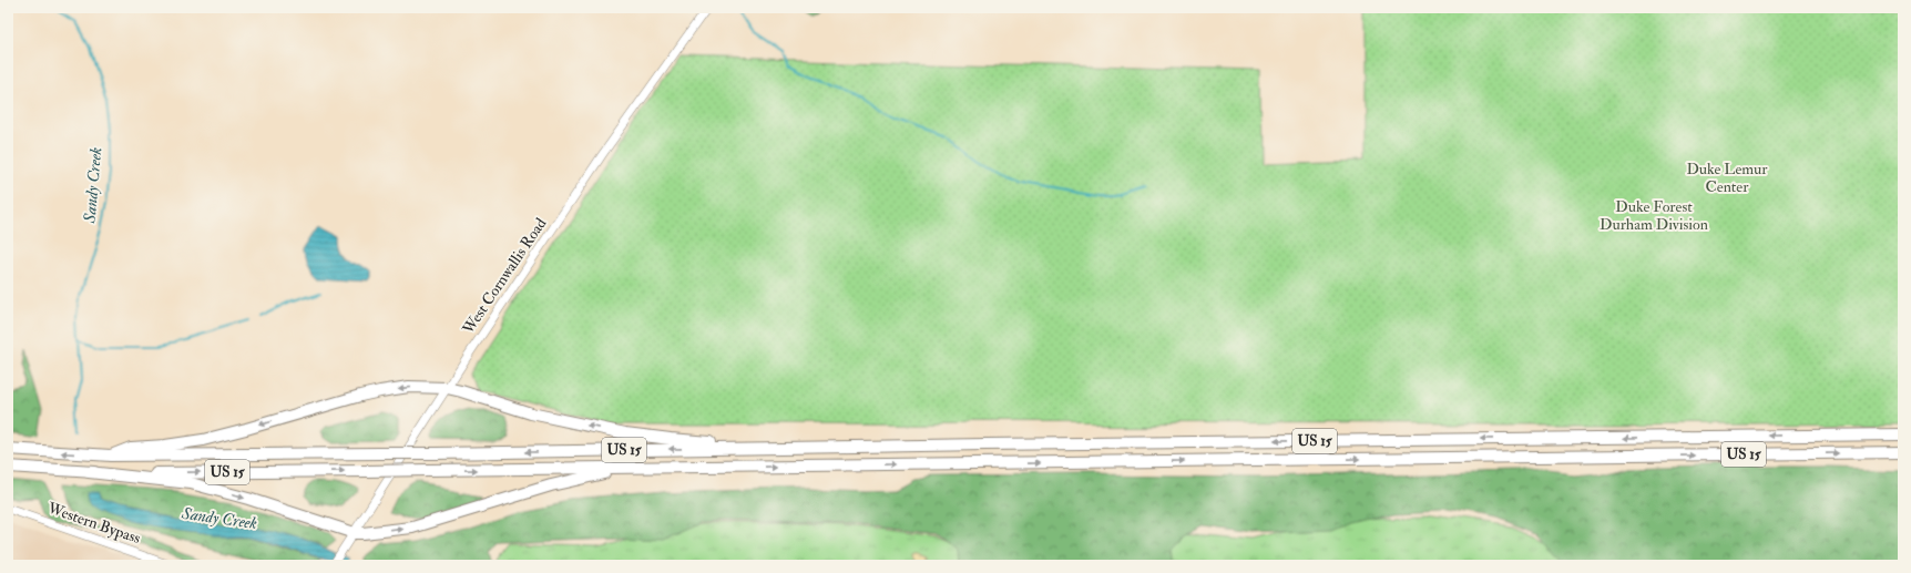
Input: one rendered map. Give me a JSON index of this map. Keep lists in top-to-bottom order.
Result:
{
  "streets": {
    "highway": ["US 15"],
    "street": ["West Cornwallis Road", "Western Bypass"]
  },
  "water": ["Sandy Creek"],
  "parks": ["Duke Lemur Center", "Duke Forest Durham Division"]
}
